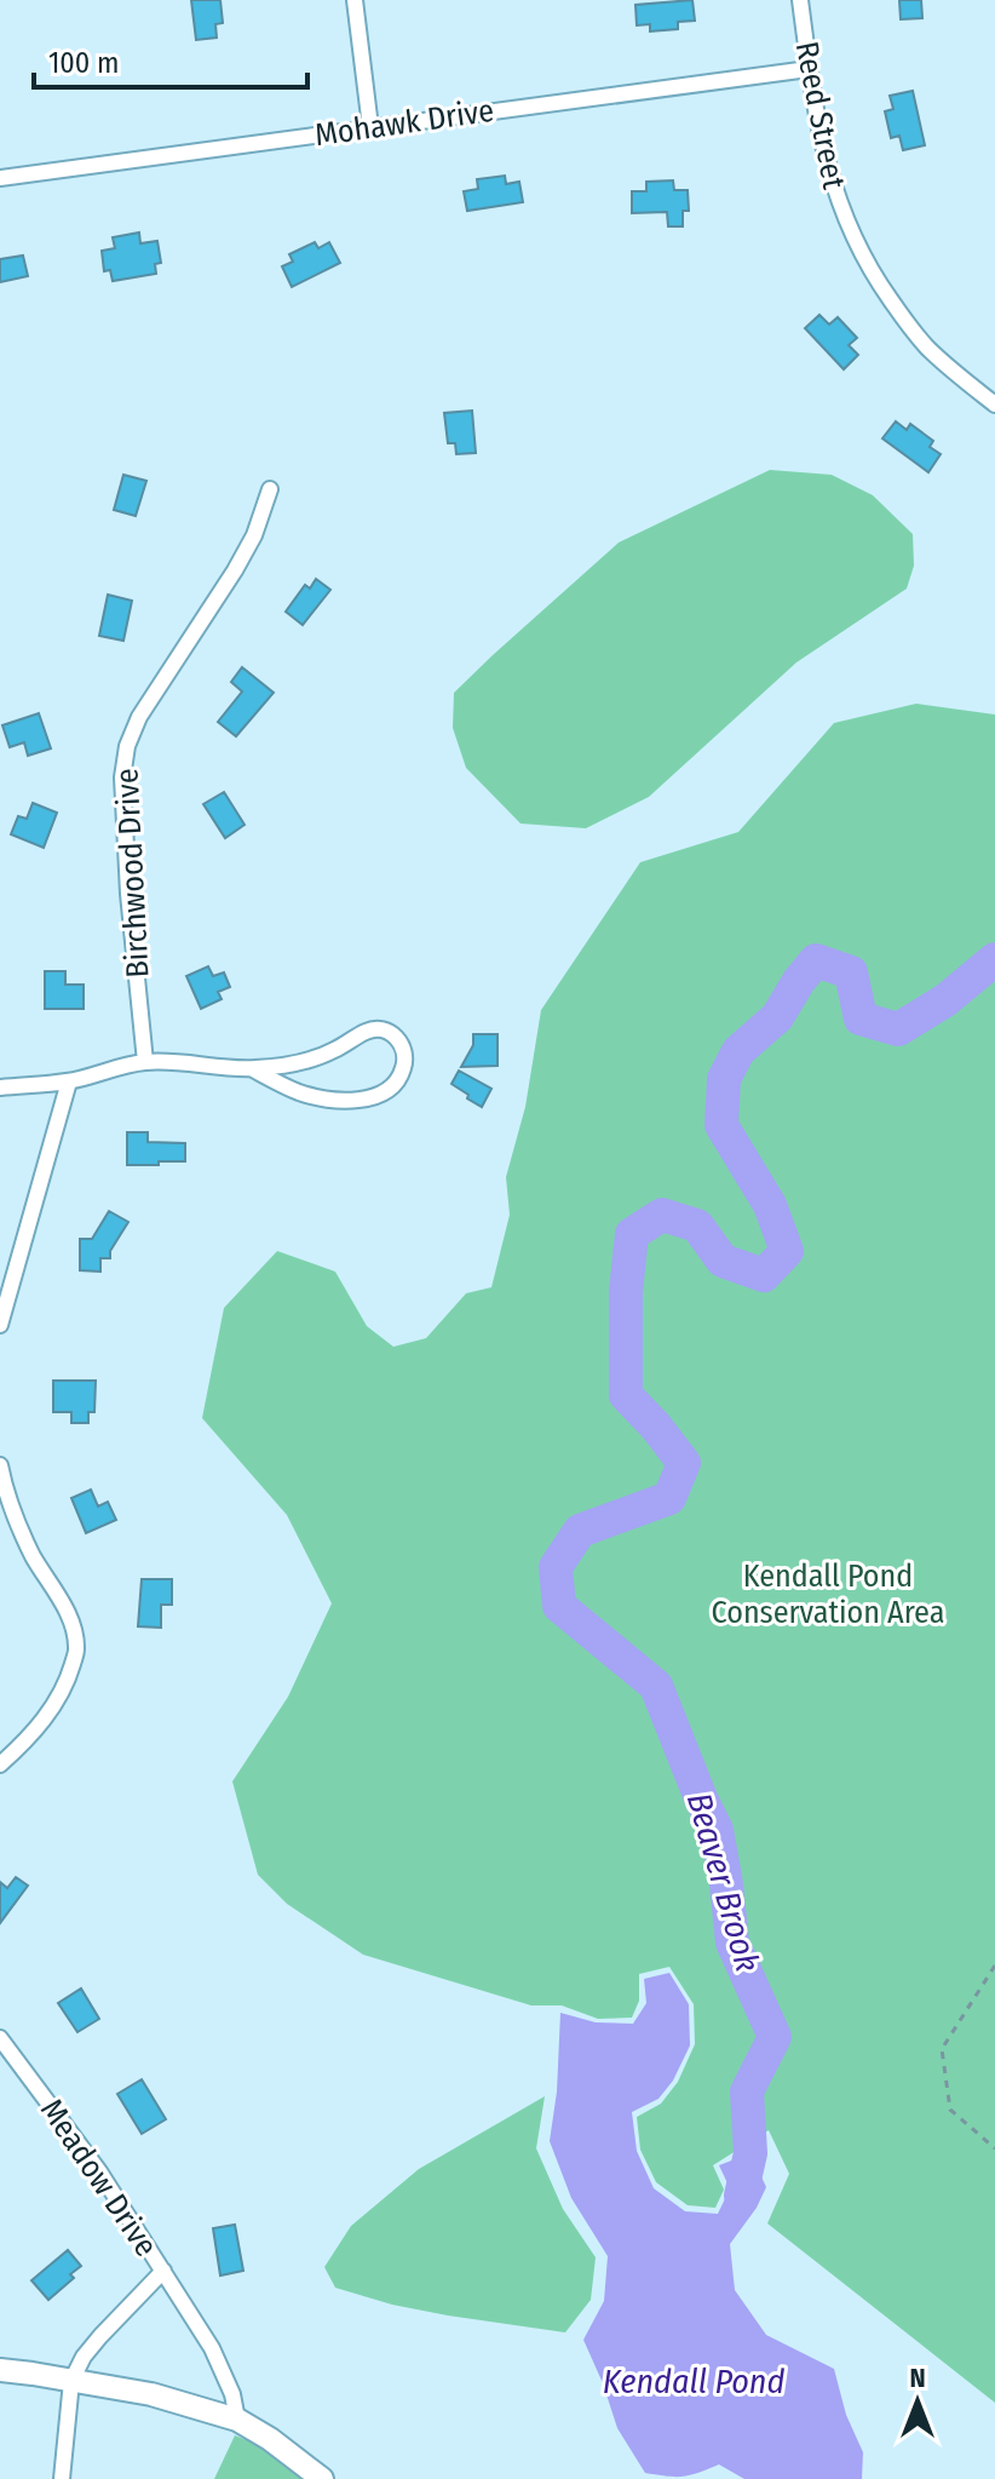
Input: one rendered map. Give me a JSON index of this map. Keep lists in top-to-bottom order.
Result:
{
  "streets": {
    "street": [
      "Reed Street",
      "Mohawk Drive",
      "Birchwood Drive",
      "Meadow Drive"
    ]
  },
  "crossings": [
    ["Reed Street", "Mohawk Drive"]
  ],
  "water": ["Beaver Brook", "Kendall Pond"],
  "parks": ["Kendall Pond Conservation Area"],
  "scale_bar": "100 m",
  "north": "top"
}
